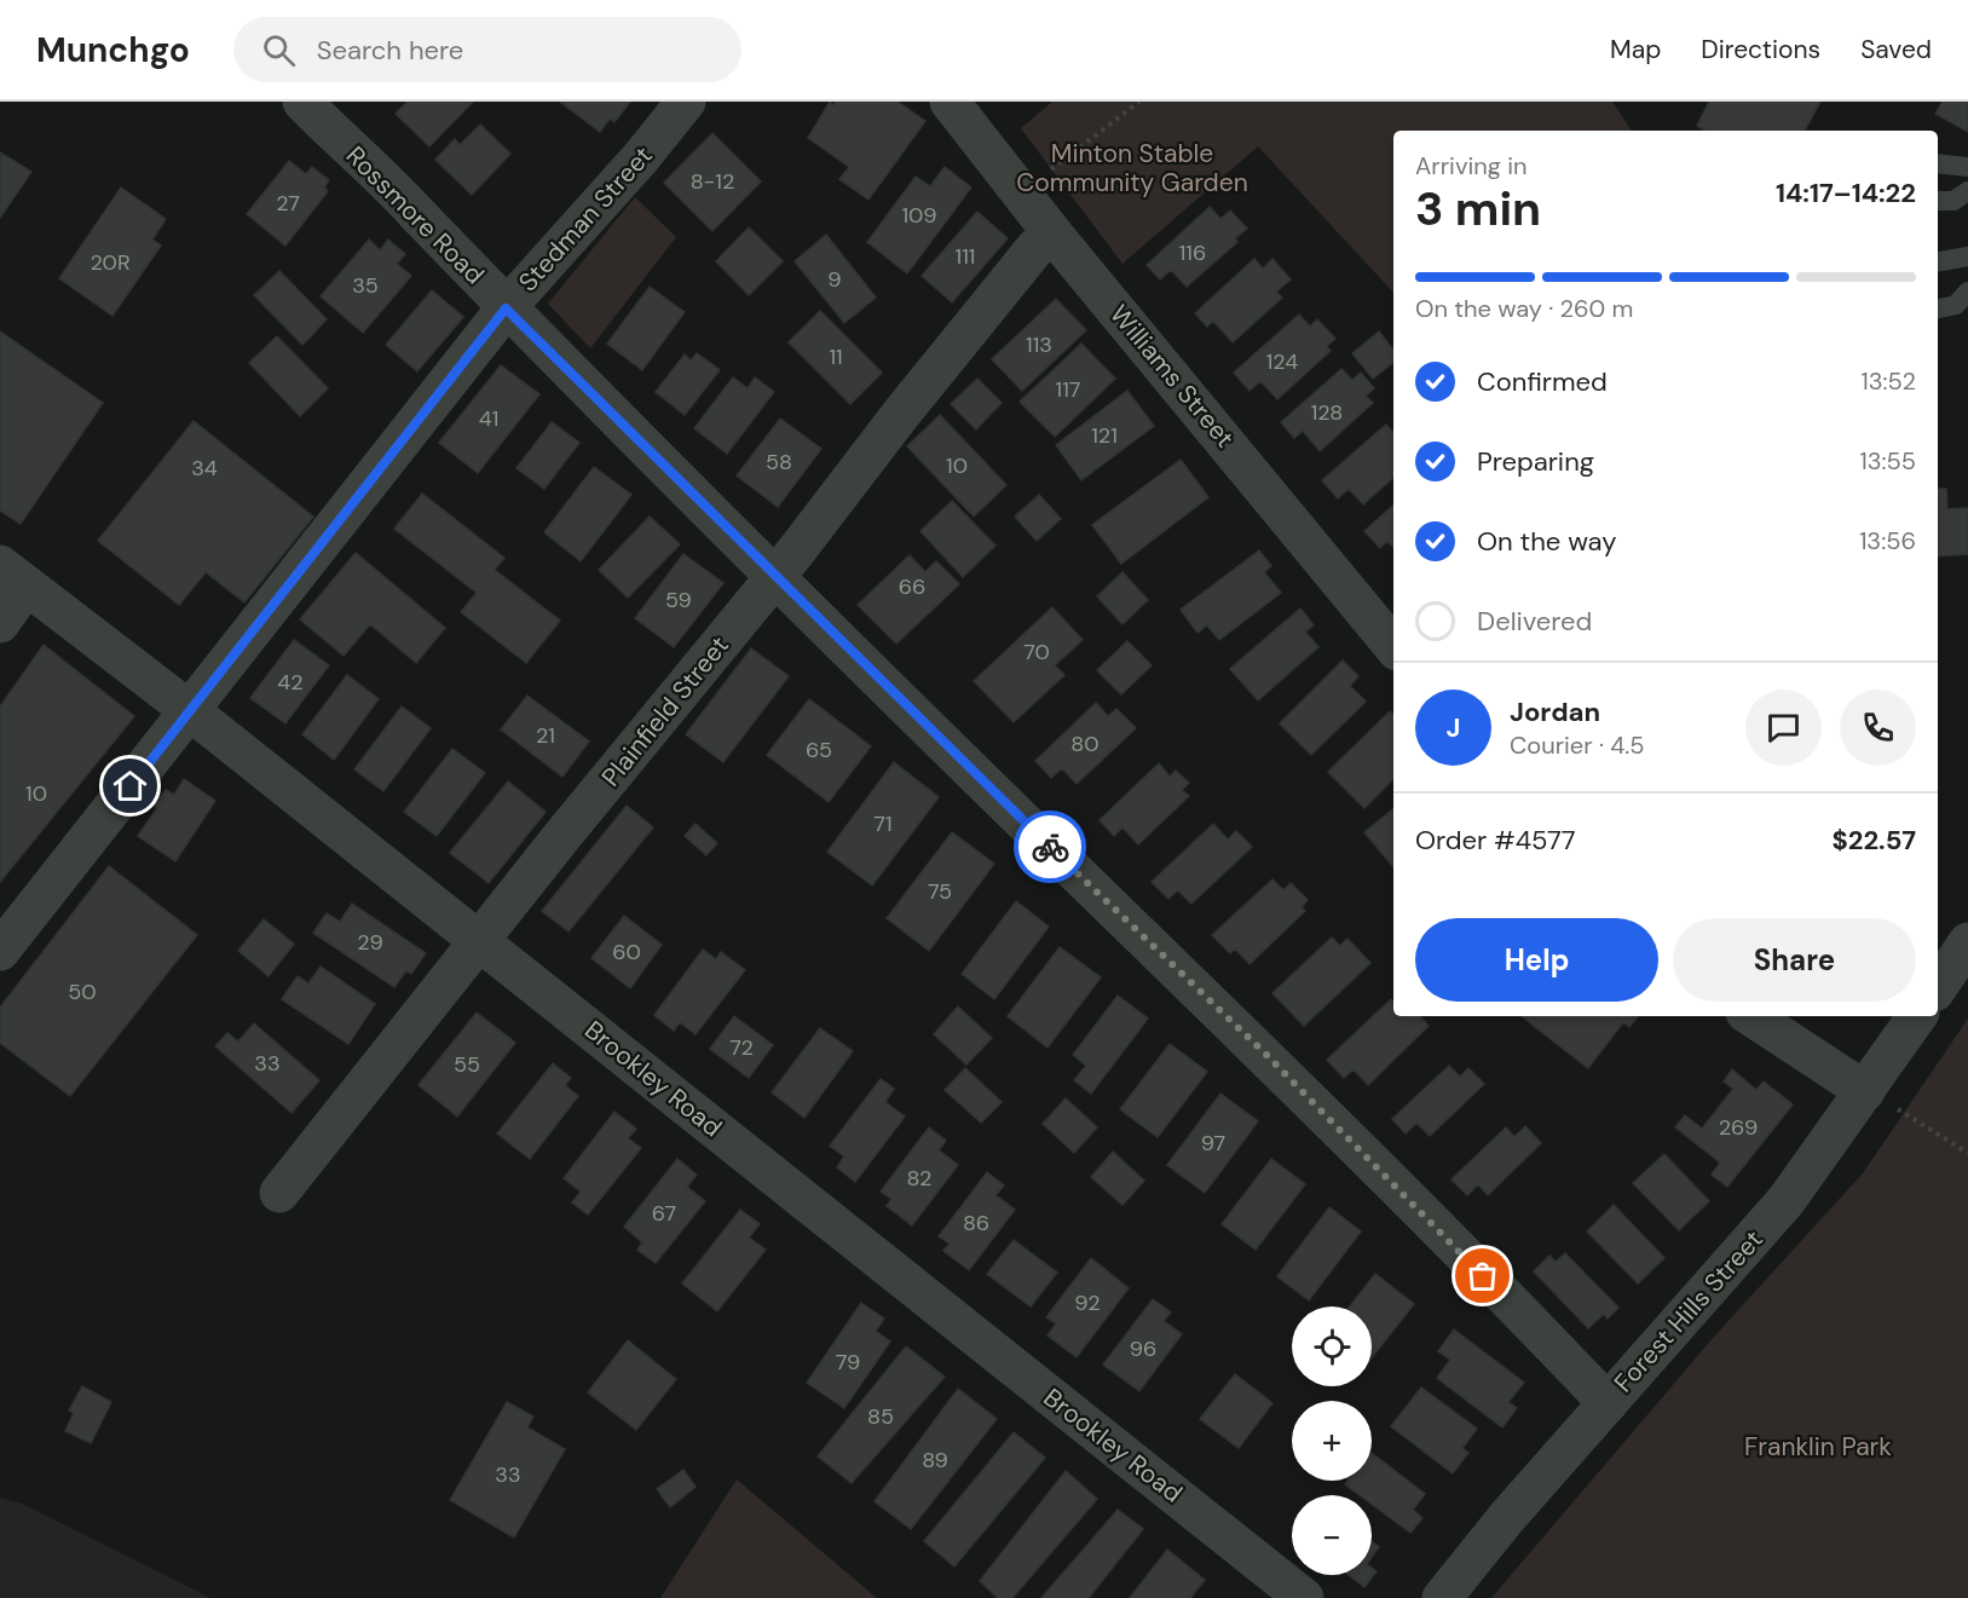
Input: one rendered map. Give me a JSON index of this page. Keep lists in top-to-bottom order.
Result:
{
  "streets": {
    "street": [
      "Rossmore Road",
      "Stedman Street",
      "Williams Street",
      "Plainfield Street",
      "Brookley Road",
      "Forest Hills Street"
    ]
  },
  "crossings": [
    ["Rossmore Road", "Stedman Street"],
    ["Rossmore Road", "Plainfield Street"],
    ["Rossmore Road", "Forest Hills Street"],
    ["Stedman Street", "Brookley Road"],
    ["Williams Street", "Plainfield Street"],
    ["Plainfield Street", "Brookley Road"]
  ],
  "parks": ["Minton Stable Community Garden", "Franklin Park"],
  "house_numbers": [
    "8-12",
    "27",
    "109",
    "116",
    "111",
    "20R",
    "9",
    "35",
    "113",
    "11",
    "124",
    "117",
    "128",
    "41",
    "121",
    "58",
    "10",
    "34",
    "66",
    "59",
    "70",
    "42",
    "21",
    "80",
    "65",
    "10",
    "71",
    "75",
    "29",
    "60",
    "50",
    "72",
    "33",
    "55",
    "269",
    "97",
    "82",
    "67",
    "86",
    "92",
    "96",
    "79",
    "85",
    "89",
    "33"
  ],
  "page": {
    "header": "Munchgo",
    "search": "Search here",
    "nav": ["Map", "Directions", "Saved"],
    "heading": ["3 min", "Arriving in", "14:17–14:22"],
    "panel": [
      "Jordan",
      "Courier · 4.5",
      "Order #4577",
      "$22.57"
    ],
    "bar": "On the way · 260 m",
    "list": [
      ["Confirmed", "13:52"],
      ["Preparing", "13:55"],
      ["On the way", "13:56"],
      "Delivered"
    ],
    "round": "J",
    "buttons": ["Help", "Share"],
    "map_buttons": ["+", "−"]
  }
}
